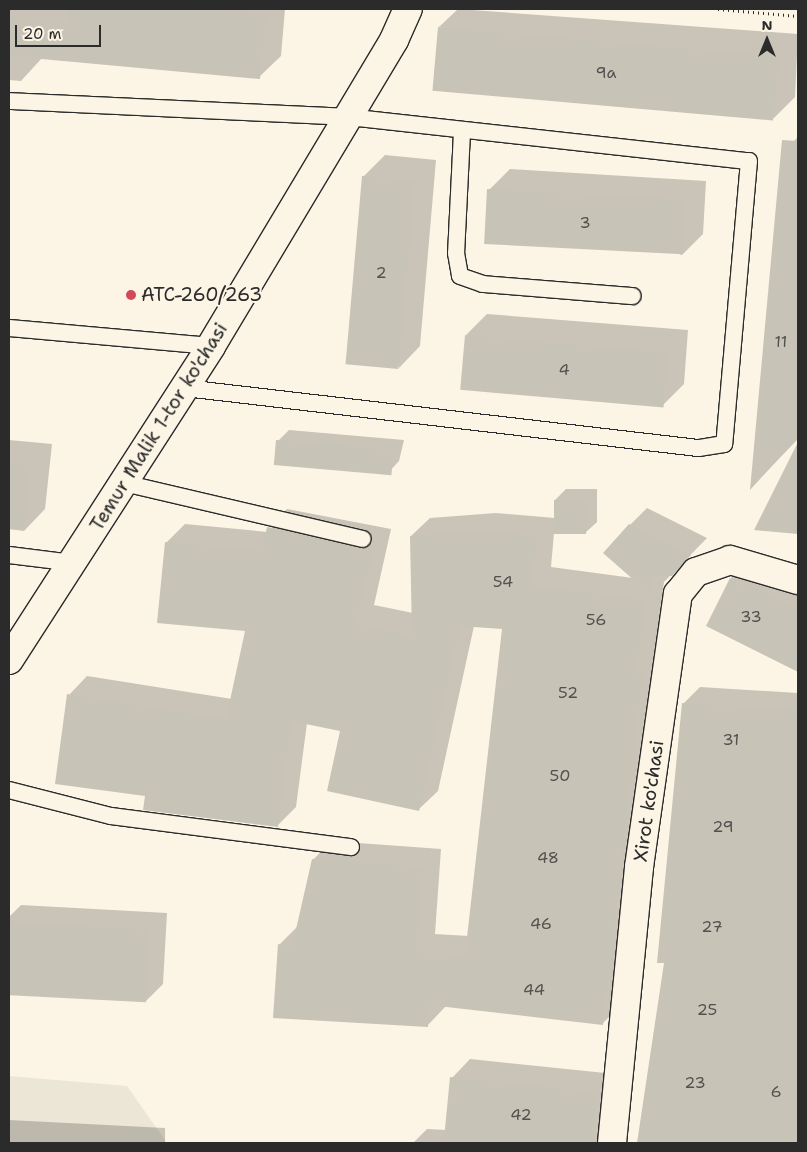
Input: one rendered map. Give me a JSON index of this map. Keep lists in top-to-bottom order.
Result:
{
  "streets": {
    "street": ["Temur Malik 1-tor ko'chasi", "Xirot ko'chasi"]
  },
  "places": ["АТС-260/263"],
  "house_numbers": [
    "9a",
    "3",
    "2",
    "11",
    "4",
    "54",
    "33",
    "56",
    "52",
    "31",
    "50",
    "29",
    "48",
    "46",
    "27",
    "44",
    "25",
    "23",
    "6",
    "42"
  ],
  "scale_bar": "20 m",
  "north": "top"
}
